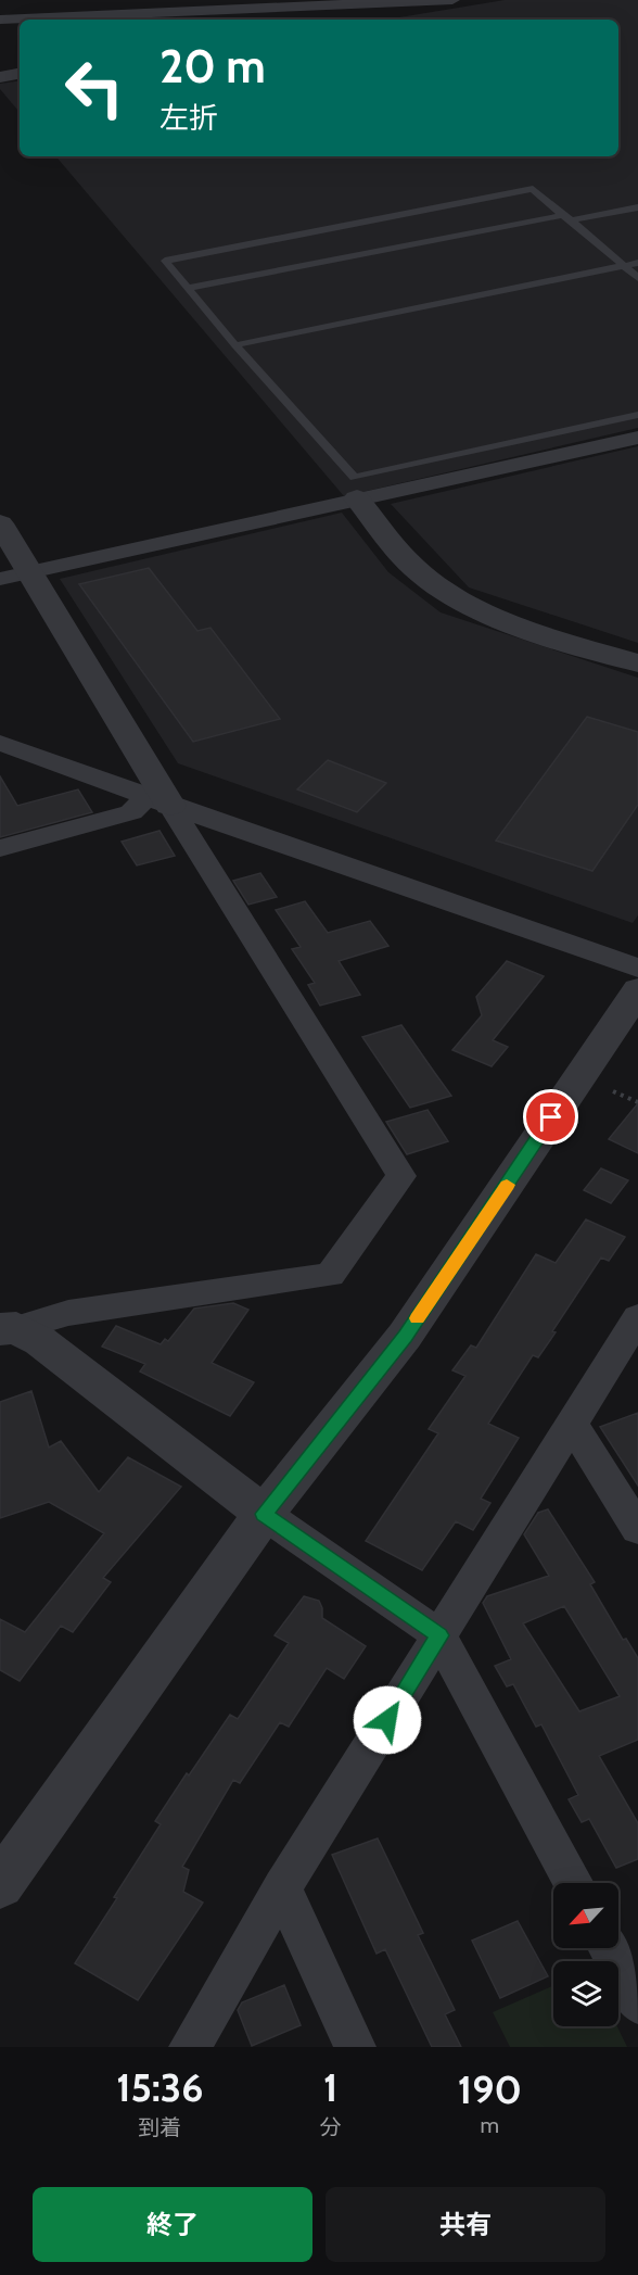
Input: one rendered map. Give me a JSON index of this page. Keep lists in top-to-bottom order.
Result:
{
  "north": "bottom left",
  "page": {
    "turn": ["20 m", "左折"],
    "eta": [
      "15:36",
      "到着",
      "1",
      "分",
      "190",
      "m"
    ],
    "buttons": ["終了", "共有"]
  }
}
